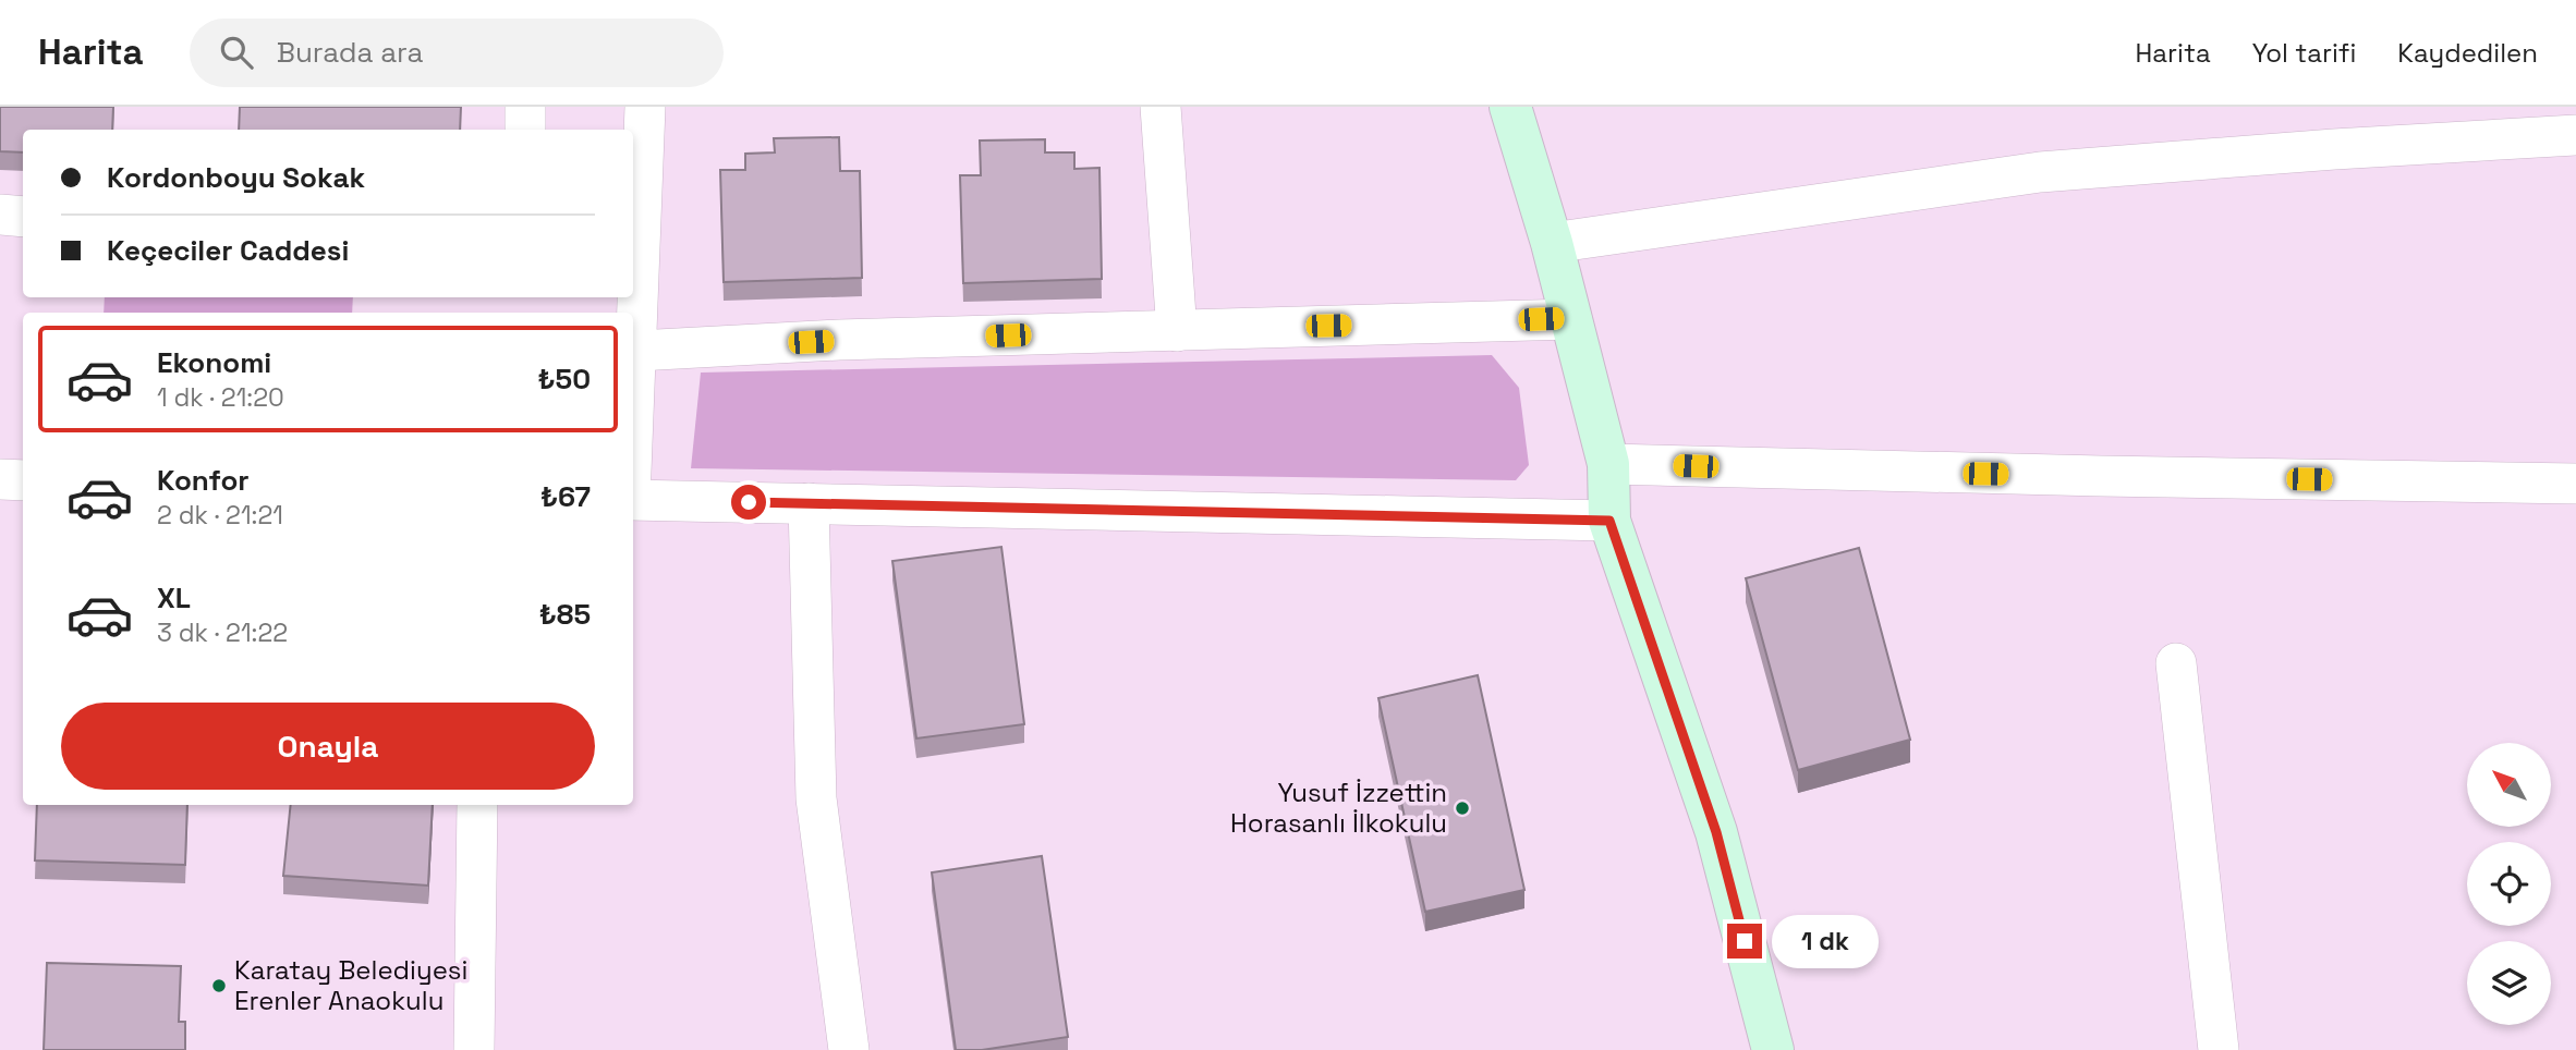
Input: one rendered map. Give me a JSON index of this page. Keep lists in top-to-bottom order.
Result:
{
  "places": ["Yusuf İzzettin Horasanlı İlkokulu", "Karatay Belediyesi Erenler Anaokulu"],
  "north": "top left",
  "page": {
    "header": "Harita",
    "search": "Burada ara",
    "nav": ["Harita", "Yol tarifi", "Kaydedilen"],
    "banner": ["Kordonboyu Sokak", "Keçeciler Caddesi"],
    "list": [
      {
        "name": "Ekonomi",
        "note": "1 dk · 21:20",
        "value": "₺50"
      },
      {
        "name": "Konfor",
        "note": "2 dk · 21:21",
        "value": "₺67"
      },
      {
        "name": "XL",
        "note": "3 dk · 21:22",
        "value": "₺85"
      }
    ],
    "buttons": "Onayla",
    "bubble": "1 dk"
  }
}
